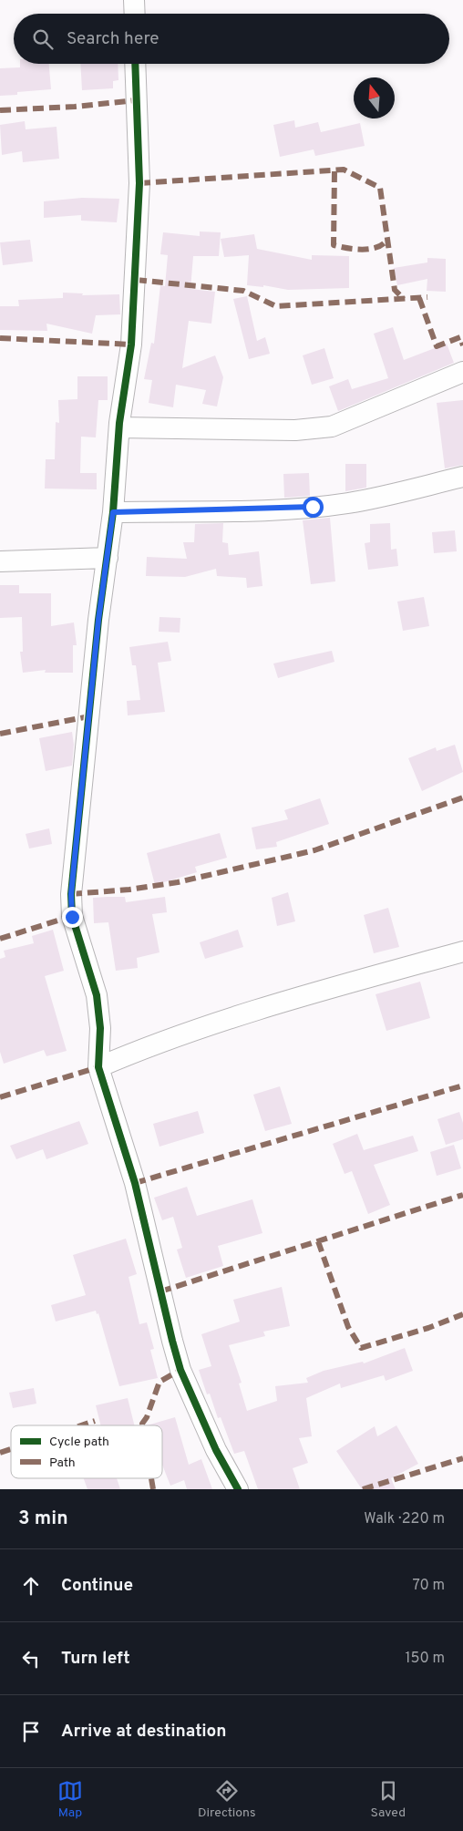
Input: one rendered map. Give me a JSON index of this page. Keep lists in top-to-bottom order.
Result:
{
  "legend": ["Cycle path", "Path"],
  "north": "top",
  "page": {
    "search": "Search here",
    "heading": ["3 min", "Walk · 220 m"],
    "list": [
      ["Continue", "70 m"],
      ["Turn left", "150 m"],
      "Arrive at destination"
    ],
    "nav": ["Map", "Directions", "Saved"]
  }
}
